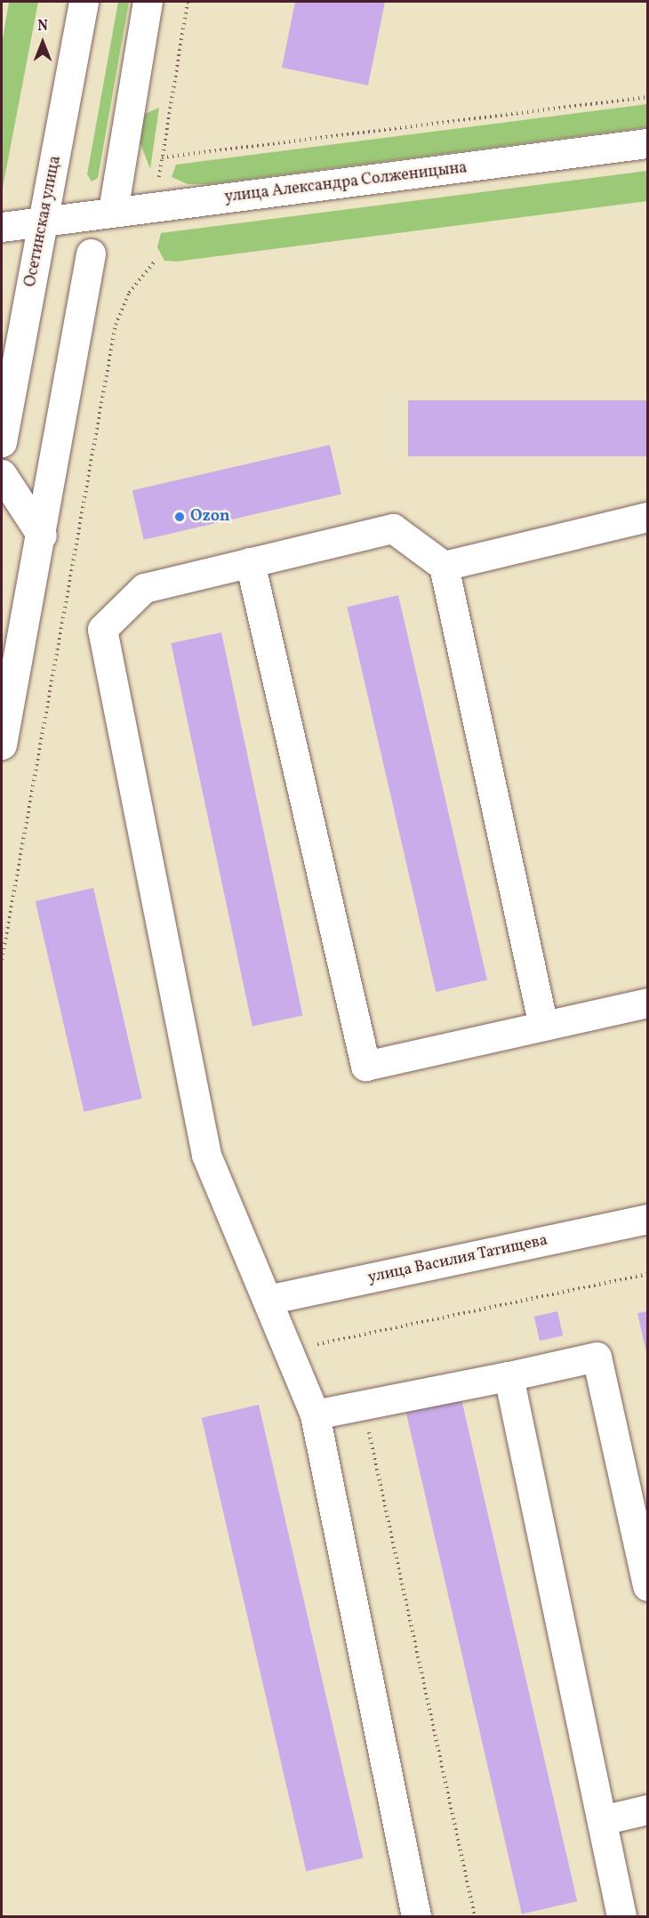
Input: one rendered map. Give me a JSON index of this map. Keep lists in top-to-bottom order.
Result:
{
  "streets": {
    "street": ["улица Александра Солженицына", "Осетинская улица", "улица Василия Татищева"]
  },
  "crossings": [
    ["улица Александра Солженицына", "Осетинская улица"]
  ],
  "places": ["Ozon"],
  "north": "top"
}
